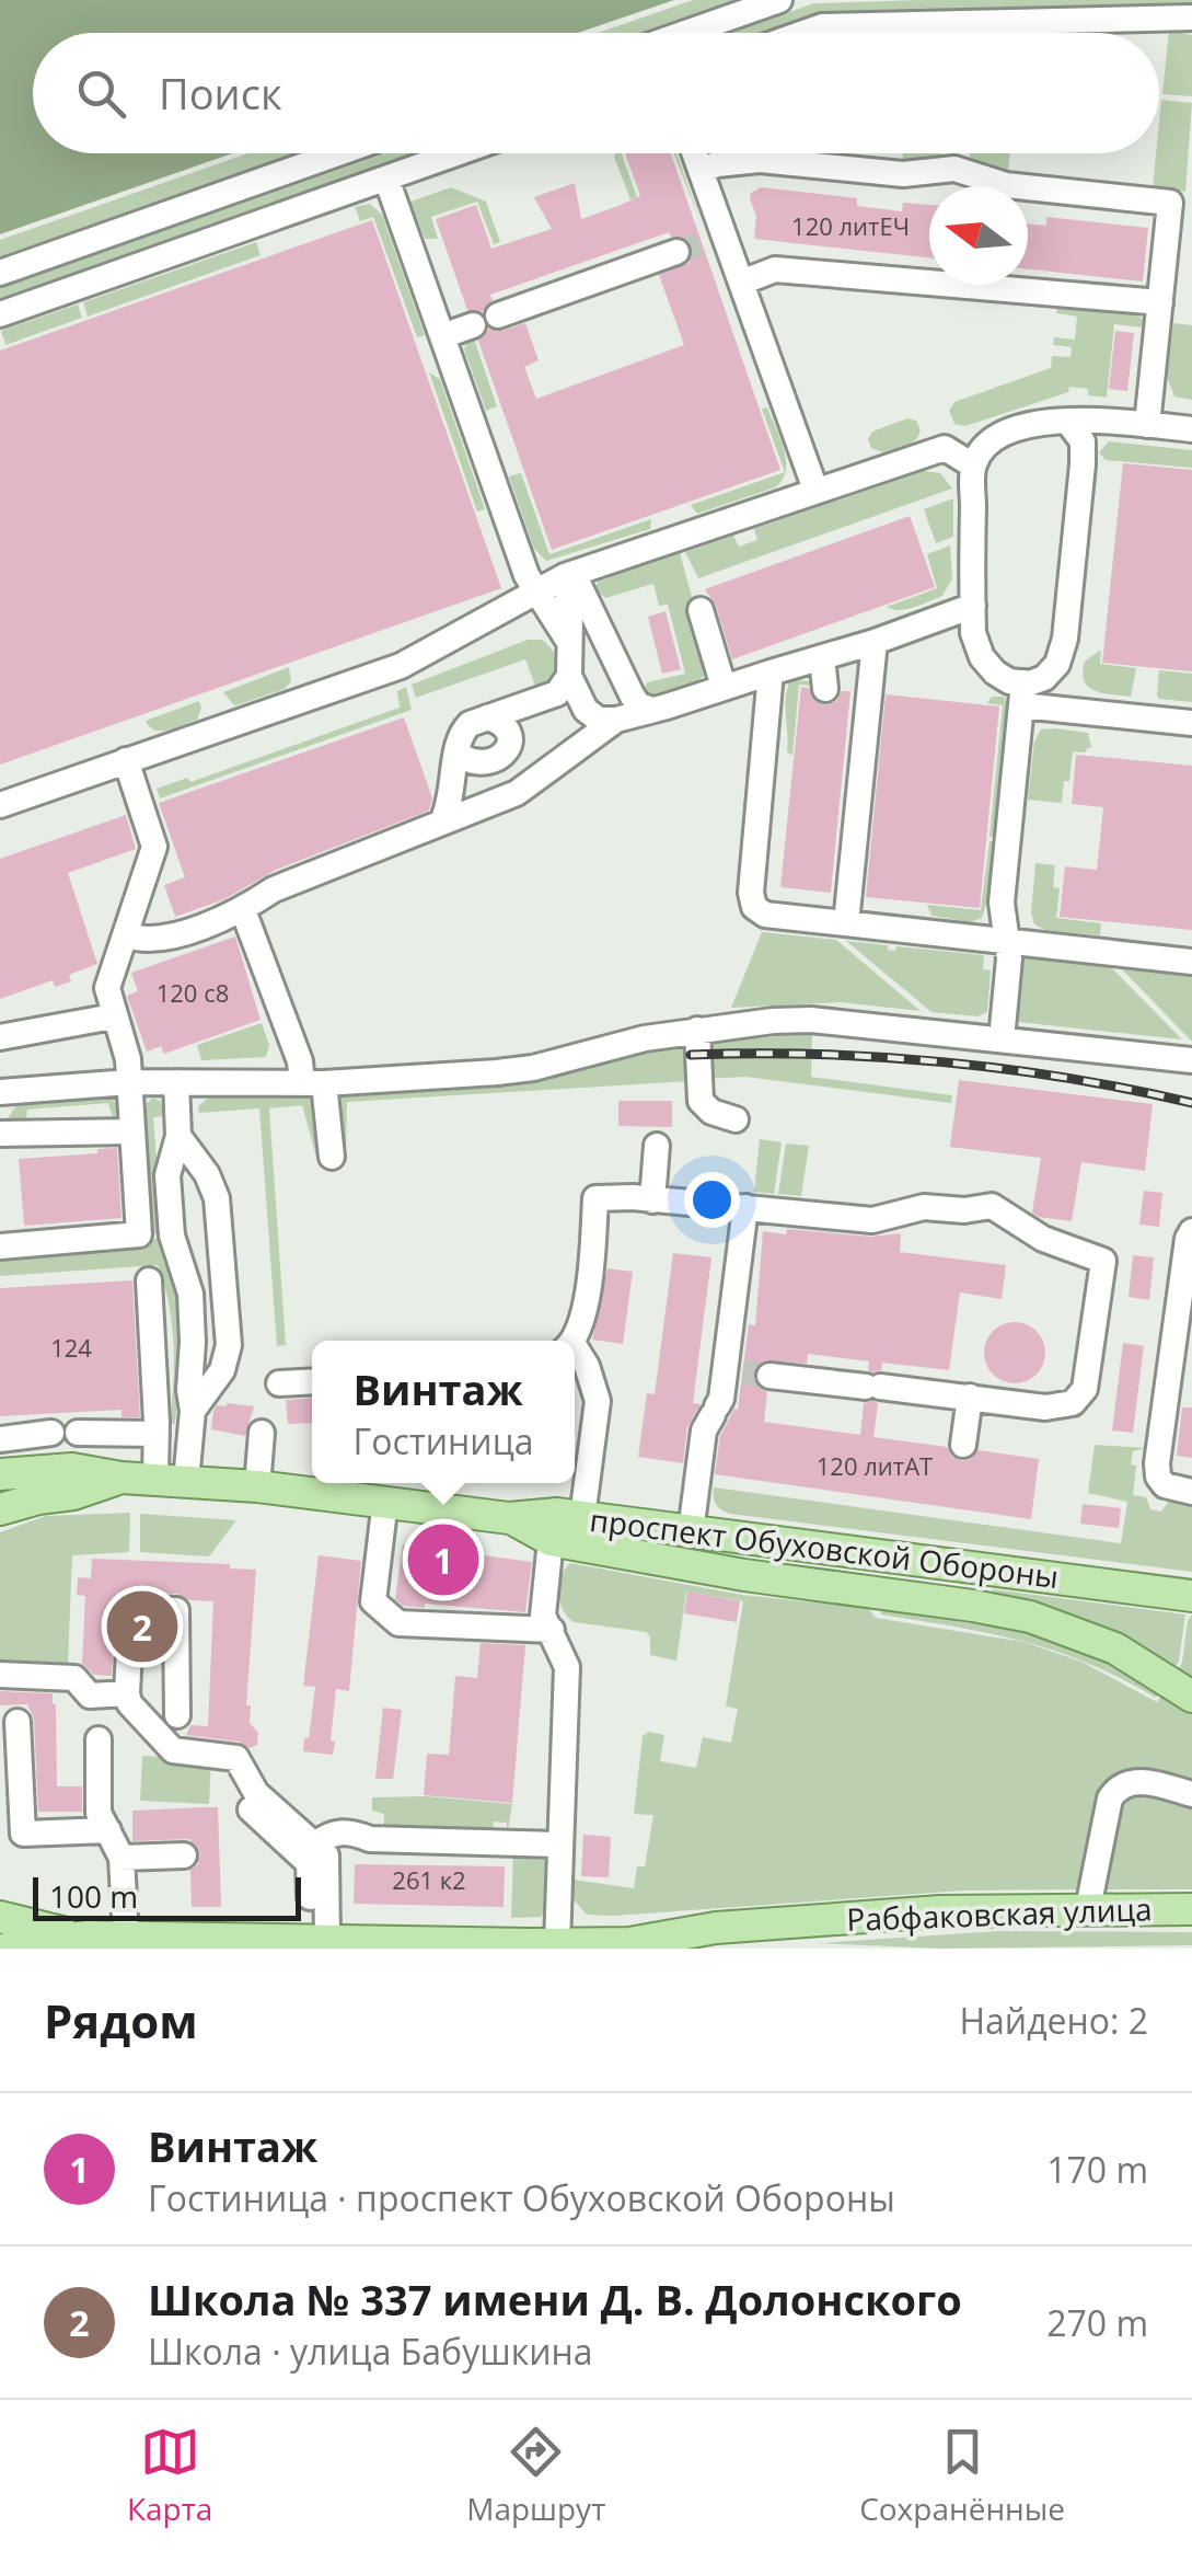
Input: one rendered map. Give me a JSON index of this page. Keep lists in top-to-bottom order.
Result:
{
  "streets": {
    "main road": ["проспект Обуховской Обороны", "Рабфаковская улица"]
  },
  "house_numbers": [
    "120 литЕЧ",
    "120 с8",
    "124",
    "120 литАТ",
    "261 к2"
  ],
  "scale_bar": "100 m",
  "north": "left",
  "page": {
    "search": "Поиск",
    "popup": ["Винтаж", "Гостиница"],
    "pins": ["1", "2"],
    "scale": "100 m",
    "heading": ["Рядом", "Найдено: 2"],
    "list": [
      {
        "mark": "1",
        "name": "Винтаж",
        "note": "Гостиница · проспект Обуховской Обороны",
        "value": "170 m"
      },
      {
        "mark": "2",
        "name": "Школа № 337 имени Д. В. Долонского",
        "note": "Школа · улица Бабушкина",
        "value": "270 m"
      }
    ],
    "nav": ["Карта", "Маршрут", "Сохранённые"]
  }
}
